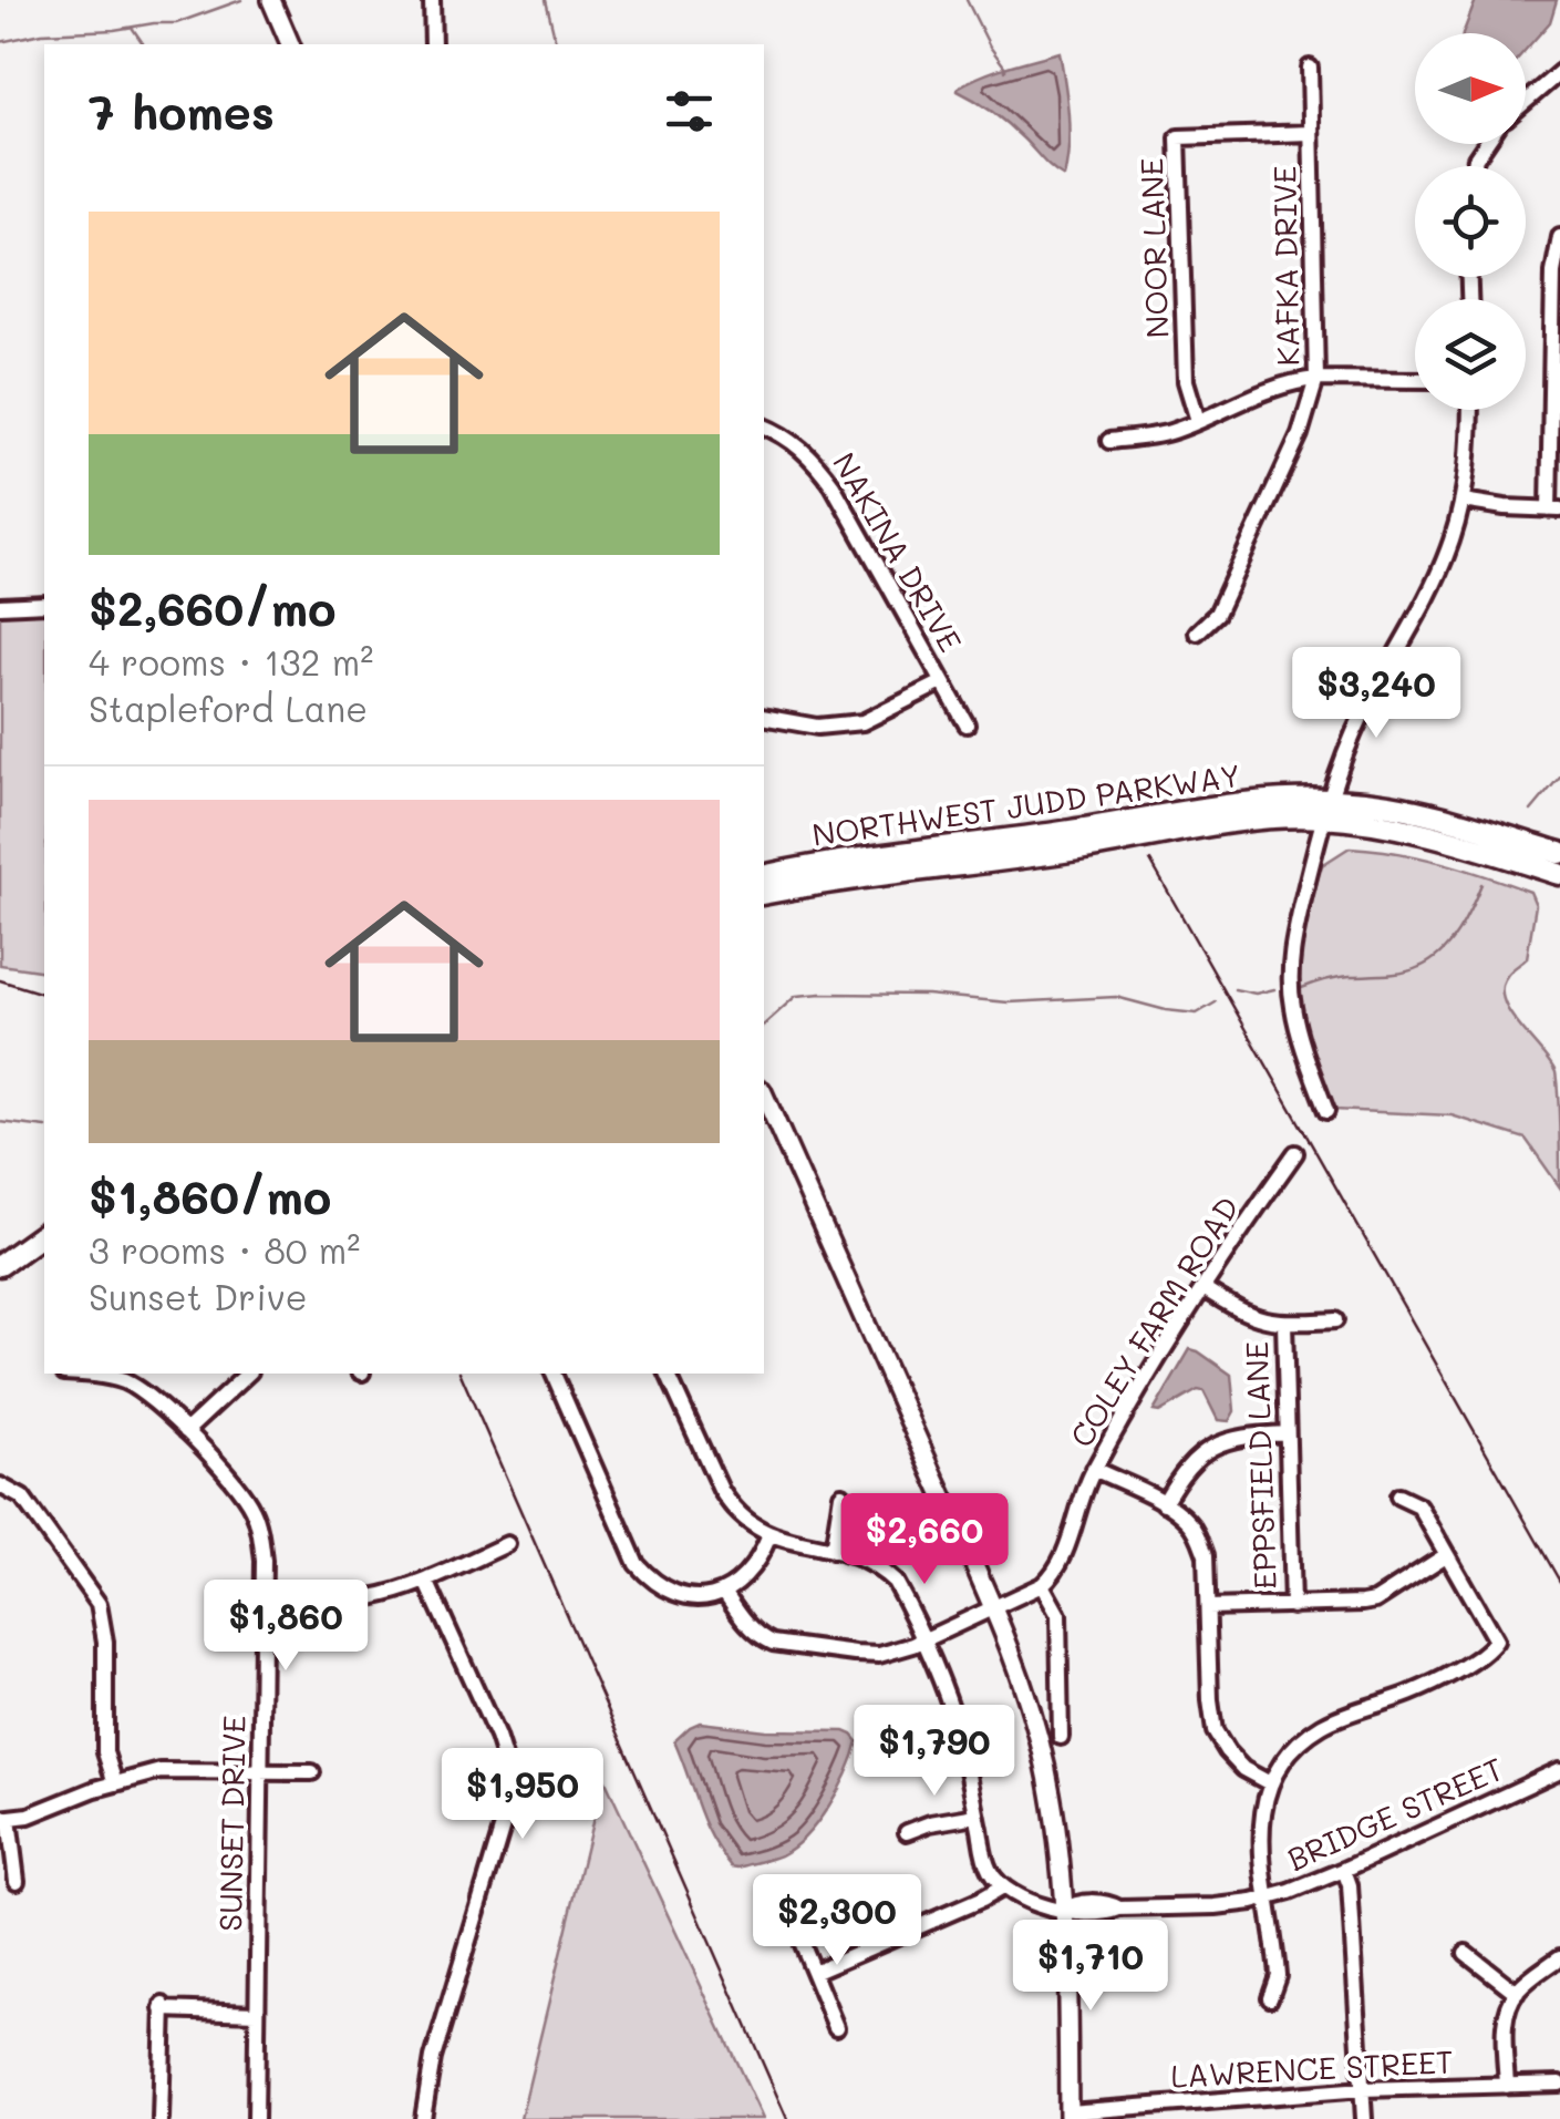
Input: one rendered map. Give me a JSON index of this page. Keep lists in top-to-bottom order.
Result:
{
  "streets": {
    "highway": ["NORTHWEST JUDD PARKWAY"],
    "street": [
      "NOOR LANE",
      "KAFKA DRIVE",
      "NAKINA DRIVE",
      "COLEY FARM ROAD",
      "EPPSFIELD LANE",
      "BRIDGE STREET",
      "SUNSET DRIVE",
      "LAWRENCE STREET"
    ]
  },
  "crossings": [
    ["NOOR LANE", "KAFKA DRIVE"]
  ],
  "north": "right",
  "page": {
    "heading": "7 homes",
    "list": [
      {
        "name": "$2,660/mo",
        "note": "4 rooms · 132 m² · Stapleford Lane"
      },
      {
        "name": "$1,860/mo",
        "note": "3 rooms · 80 m² · Sunset Drive"
      }
    ],
    "price": [
      "$3,240",
      "$2,660",
      "$1,860",
      "$1,790",
      "$1,950",
      "$2,300",
      "$1,710"
    ]
  }
}
